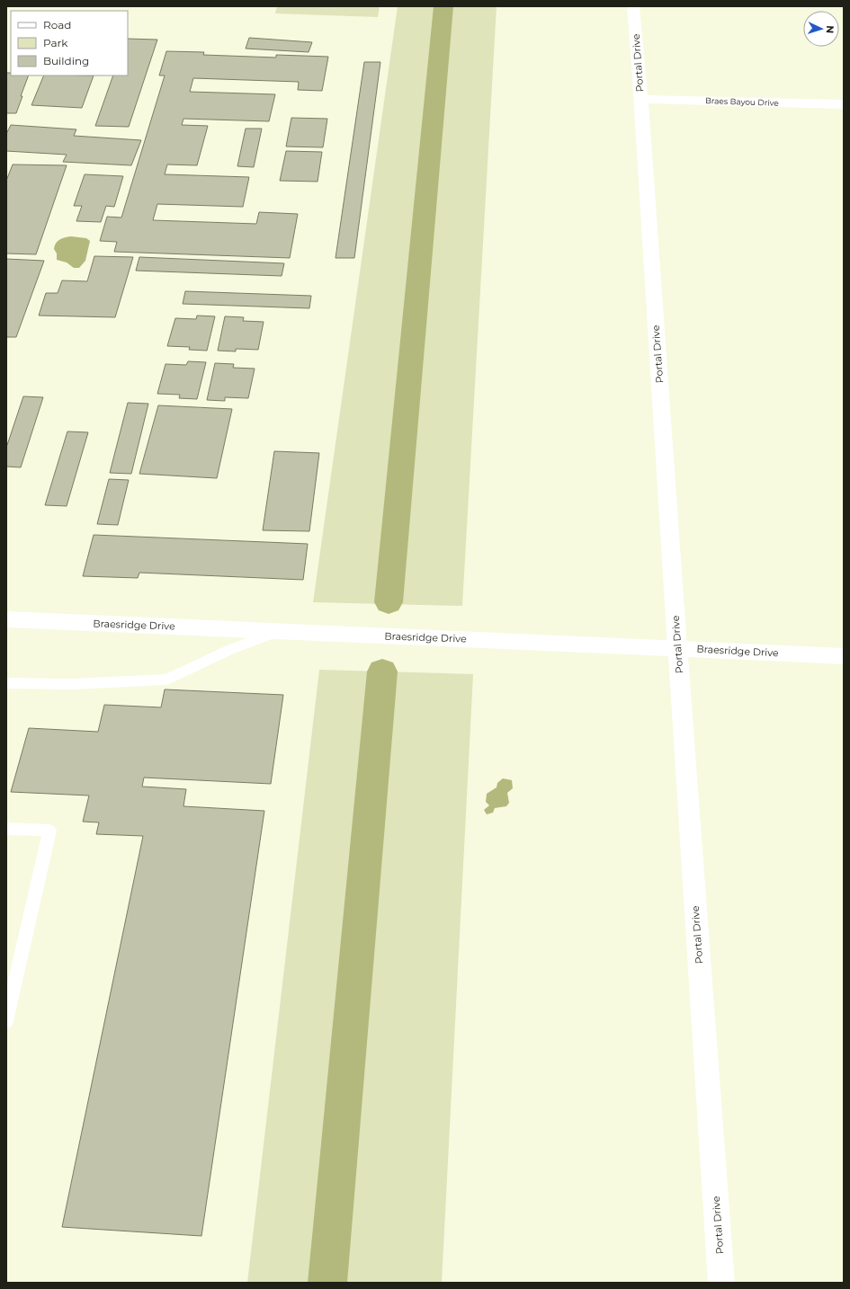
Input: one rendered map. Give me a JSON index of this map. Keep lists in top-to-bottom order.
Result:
{
  "streets": {
    "street": ["Portal Drive", "Braes Bayou Drive", "Braesridge Drive"]
  },
  "crossings": [
    ["Portal Drive", "Braes Bayou Drive"],
    ["Portal Drive", "Braesridge Drive"]
  ],
  "legend": ["Road", "Park", "Building"],
  "north": "right"
}
